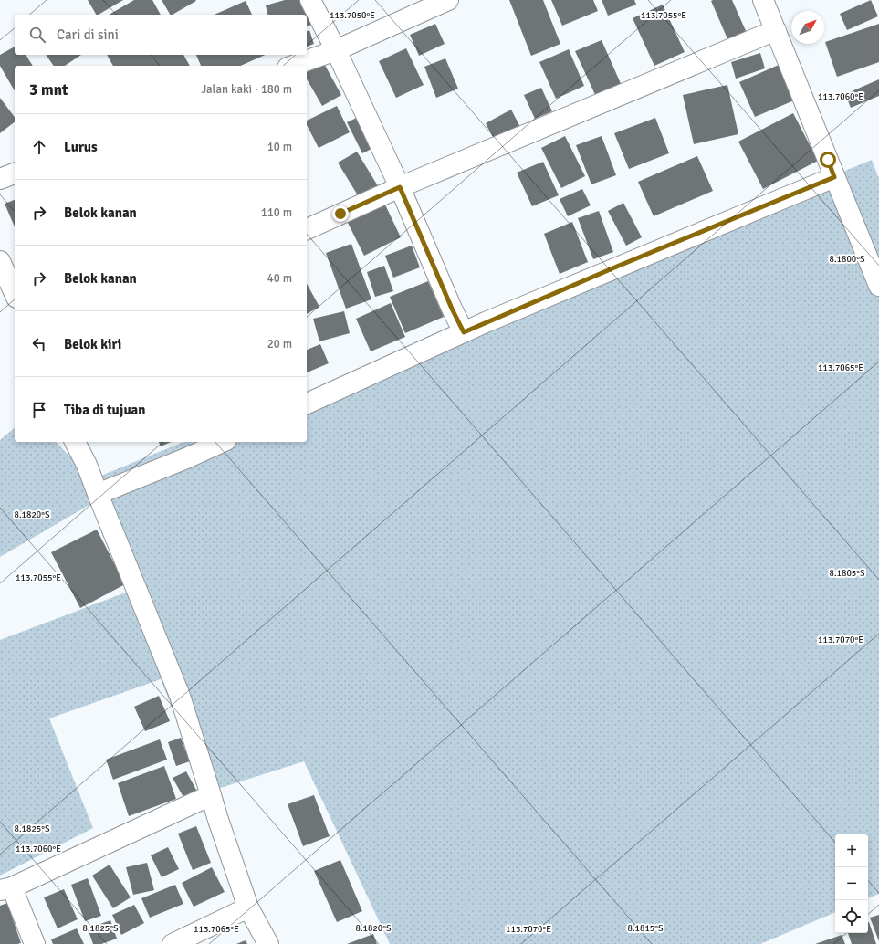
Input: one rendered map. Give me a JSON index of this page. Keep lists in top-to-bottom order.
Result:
{
  "north": "top right",
  "page": {
    "search": "Cari di sini",
    "heading": ["3 mnt", "Jalan kaki · 180 m"],
    "list": [
      ["Lurus", "10 m"],
      ["Belok kanan", "110 m"],
      ["Belok kanan", "40 m"],
      ["Belok kiri", "20 m"],
      "Tiba di tujuan"
    ],
    "map_buttons": ["+", "−"]
  },
  "coordinates": [
    "113.7050°E",
    "113.7055°E",
    "113.7060°E",
    "8.1800°S",
    "113.7065°E",
    "8.1820°S",
    "8.1805°S",
    "113.7070°E",
    "8.1825°S",
    "8.1815°S"
  ]
}
